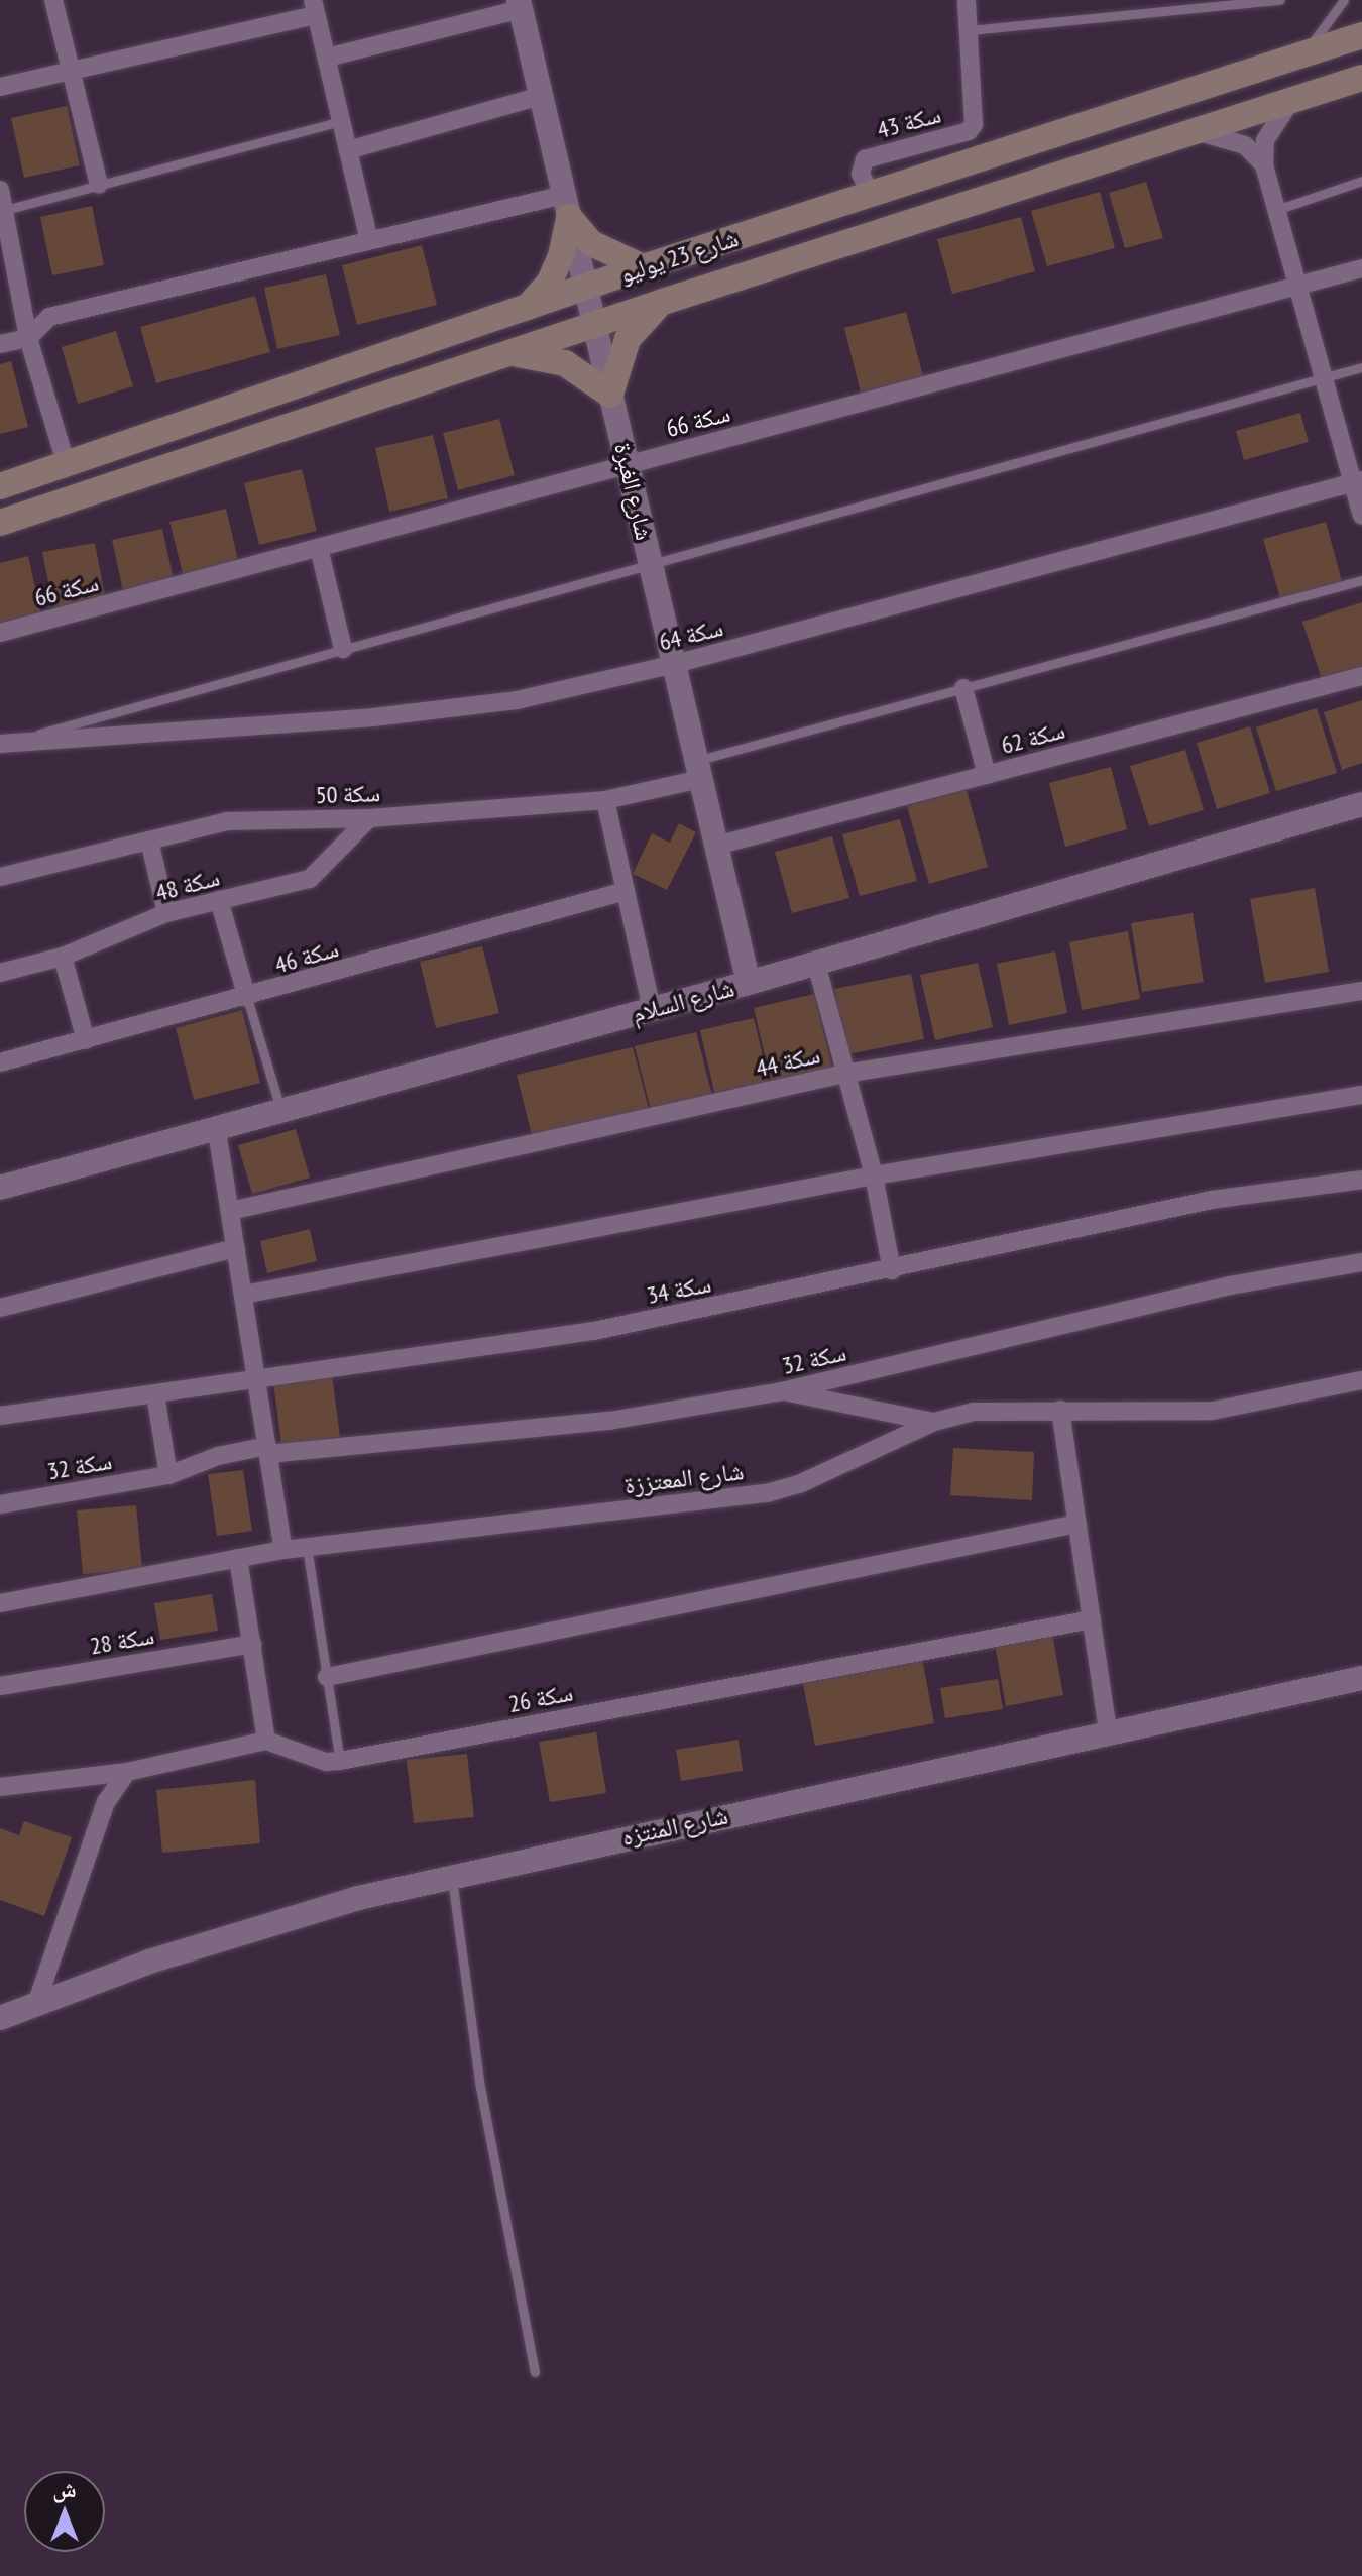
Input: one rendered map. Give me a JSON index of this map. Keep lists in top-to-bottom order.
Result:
{
  "streets": {
    "main road": ["شارع 23 يوليو"],
    "street": [
      "سكة 43",
      "سكة 66",
      "شارع الغبرة",
      "سكة 64",
      "سكة 62",
      "سكة 50",
      "سكة 48",
      "سكة 46",
      "شارع السلام",
      "سكة 44",
      "سكة 34",
      "سكة 32",
      "شارع المعتززة",
      "سكة 28",
      "سكة 26",
      "شارع المنتزه"
    ]
  },
  "crossings": [
    ["سكة 43", "شارع 23 يوليو"],
    ["شارع 23 يوليو", "شارع الغبرة"],
    ["سكة 66", "شارع الغبرة"],
    ["شارع الغبرة", "سكة 64"],
    ["شارع الغبرة", "سكة 62"],
    ["شارع الغبرة", "سكة 50"],
    ["شارع الغبرة", "شارع السلام"],
    ["سكة 50", "سكة 48"]
  ],
  "north": "top"
}
